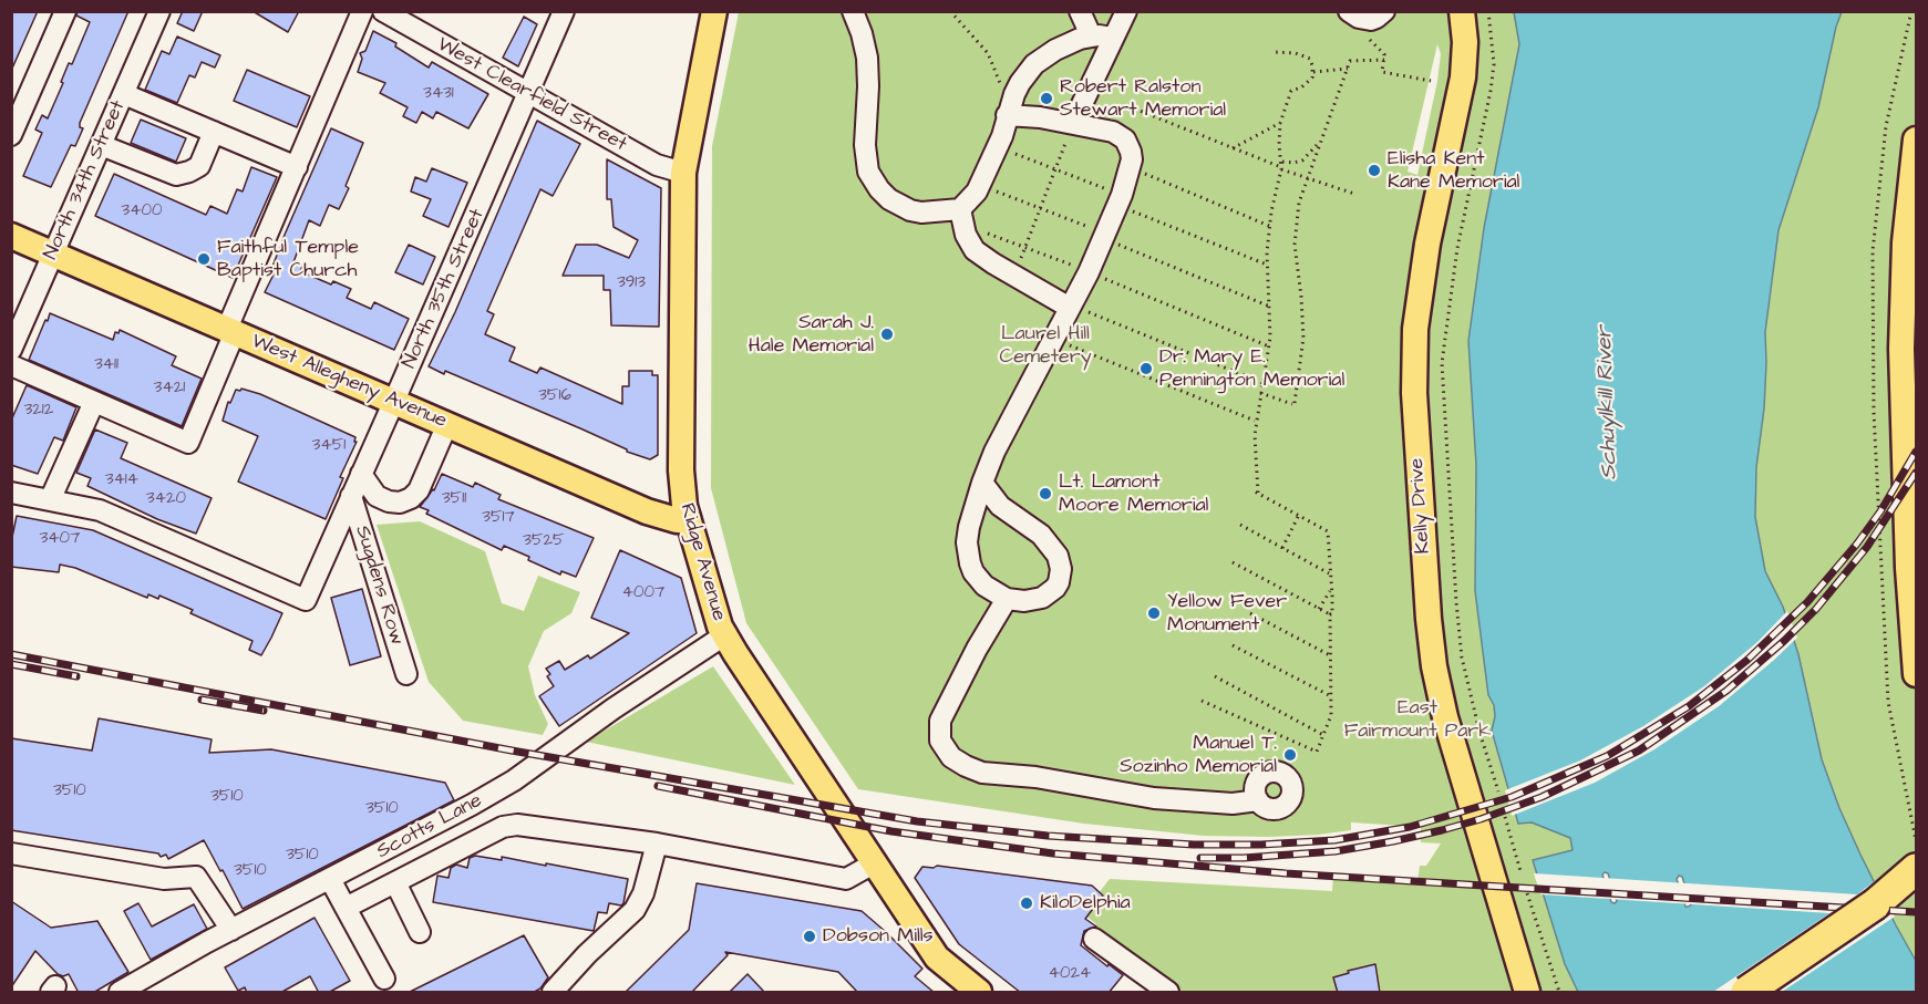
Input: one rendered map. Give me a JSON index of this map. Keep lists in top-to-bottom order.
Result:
{
  "streets": {
    "main road": ["West Allegheny Avenue", "Kelly Drive", "Ridge Avenue"],
    "street": [
      "West Clearfield Street",
      "North 34th Street",
      "North 35th Street",
      "Sugdens Row",
      "Scotts Lane"
    ]
  },
  "crossings": [
    ["West Clearfield Street", "North 35th Street"],
    ["West Clearfield Street", "Ridge Avenue"],
    ["North 34th Street", "West Allegheny Avenue"],
    ["North 35th Street", "West Allegheny Avenue"],
    ["North 35th Street", "Sugdens Row"],
    ["West Allegheny Avenue", "Ridge Avenue"],
    ["Ridge Avenue", "Scotts Lane"]
  ],
  "water": ["Schuylkill River"],
  "parks": ["Laurel Hill Cemetery", "East Fairmount Park"],
  "places": [
    "Robert Ralston Stewart Memorial",
    "Elisha Kent Kane Memorial",
    "Faithful Temple Baptist Church",
    "Sarah J. Hale Memorial",
    "Dr. Mary E. Pennington Memorial",
    "Lt. Lamont Moore Memorial",
    "Yellow Fever Monument",
    "Manuel T. Sozinho Memorial",
    "KiloDelphia",
    "Dobson Mills"
  ],
  "house_numbers": [
    "3431",
    "3400",
    "3913",
    "3411",
    "3421",
    "3516",
    "3212",
    "3451",
    "3414",
    "3420",
    "3511",
    "3517",
    "3407",
    "3525",
    "4007",
    "3510",
    "3510",
    "3510",
    "3510",
    "3510",
    "4024"
  ]
}
